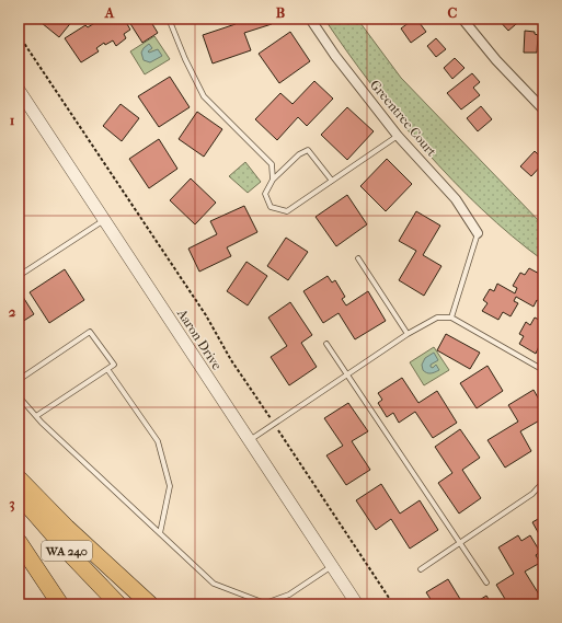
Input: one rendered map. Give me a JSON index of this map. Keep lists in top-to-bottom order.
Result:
{
  "streets": {
    "highway": ["WA 240"],
    "street": ["Greentree Court", "Aaron Drive"]
  },
  "grid": {
    "columns": ["A", "B", "C"],
    "rows": ["1", "2", "3"]
  }
}
